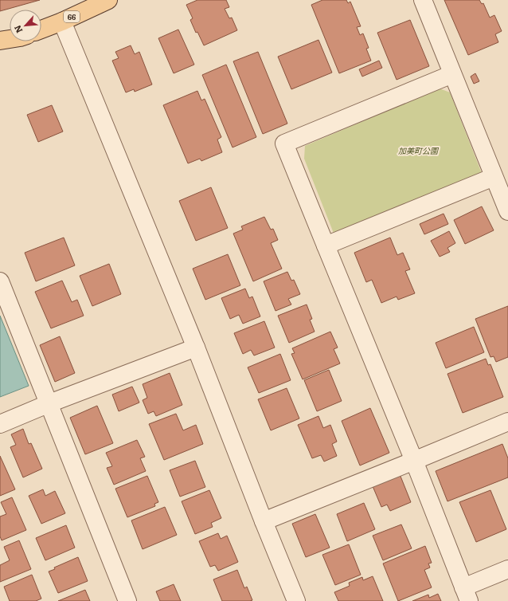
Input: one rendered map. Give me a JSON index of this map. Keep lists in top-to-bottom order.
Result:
{
  "streets": {
    "main road": ["66"]
  },
  "parks": ["加美町公園"],
  "north": "bottom left"
}
